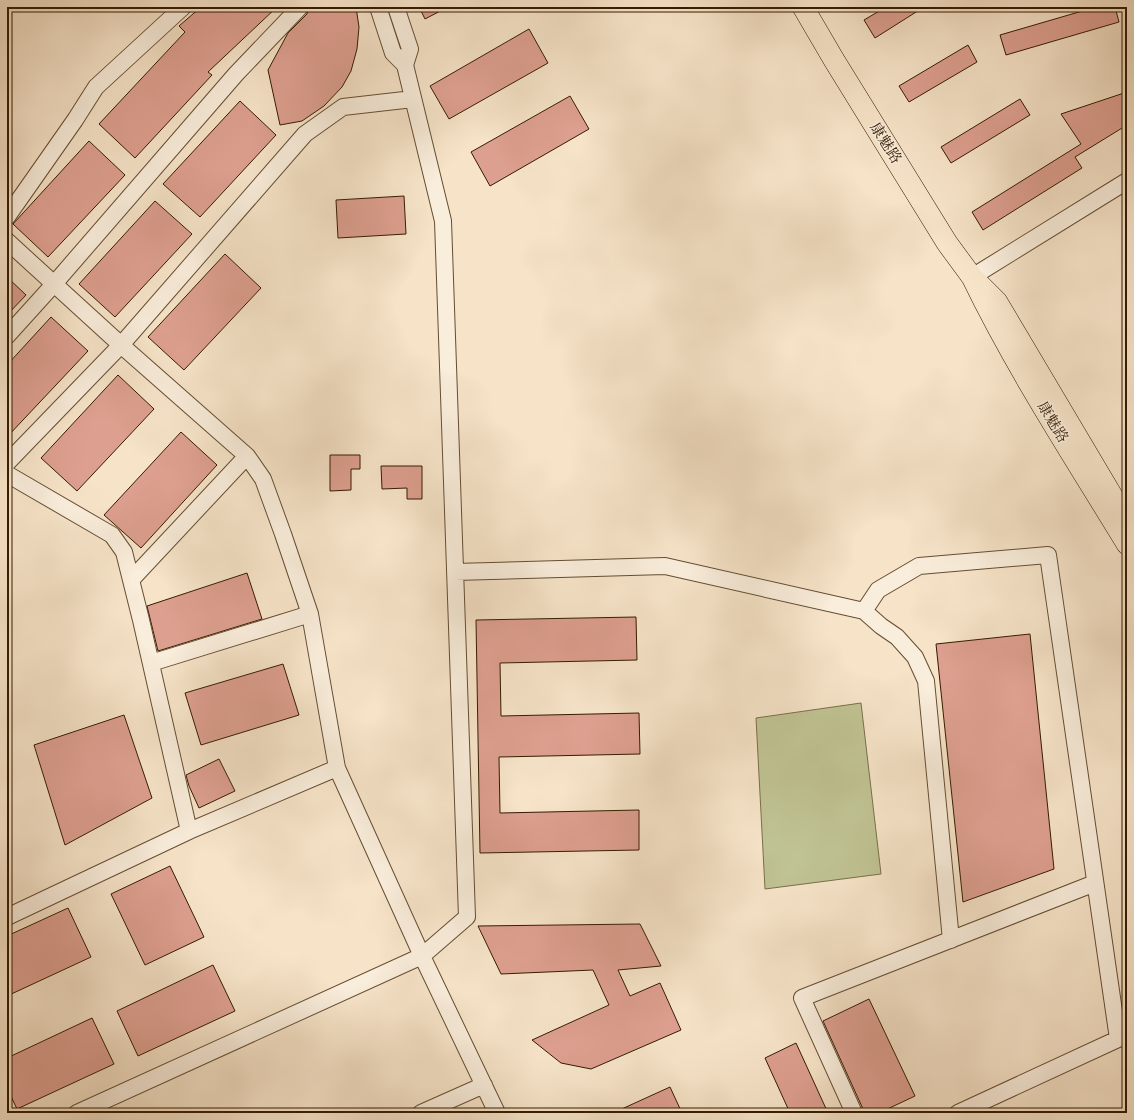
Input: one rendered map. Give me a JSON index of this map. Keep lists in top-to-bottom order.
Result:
{
  "streets": {
    "main road": ["康魅路"]
  }
}
